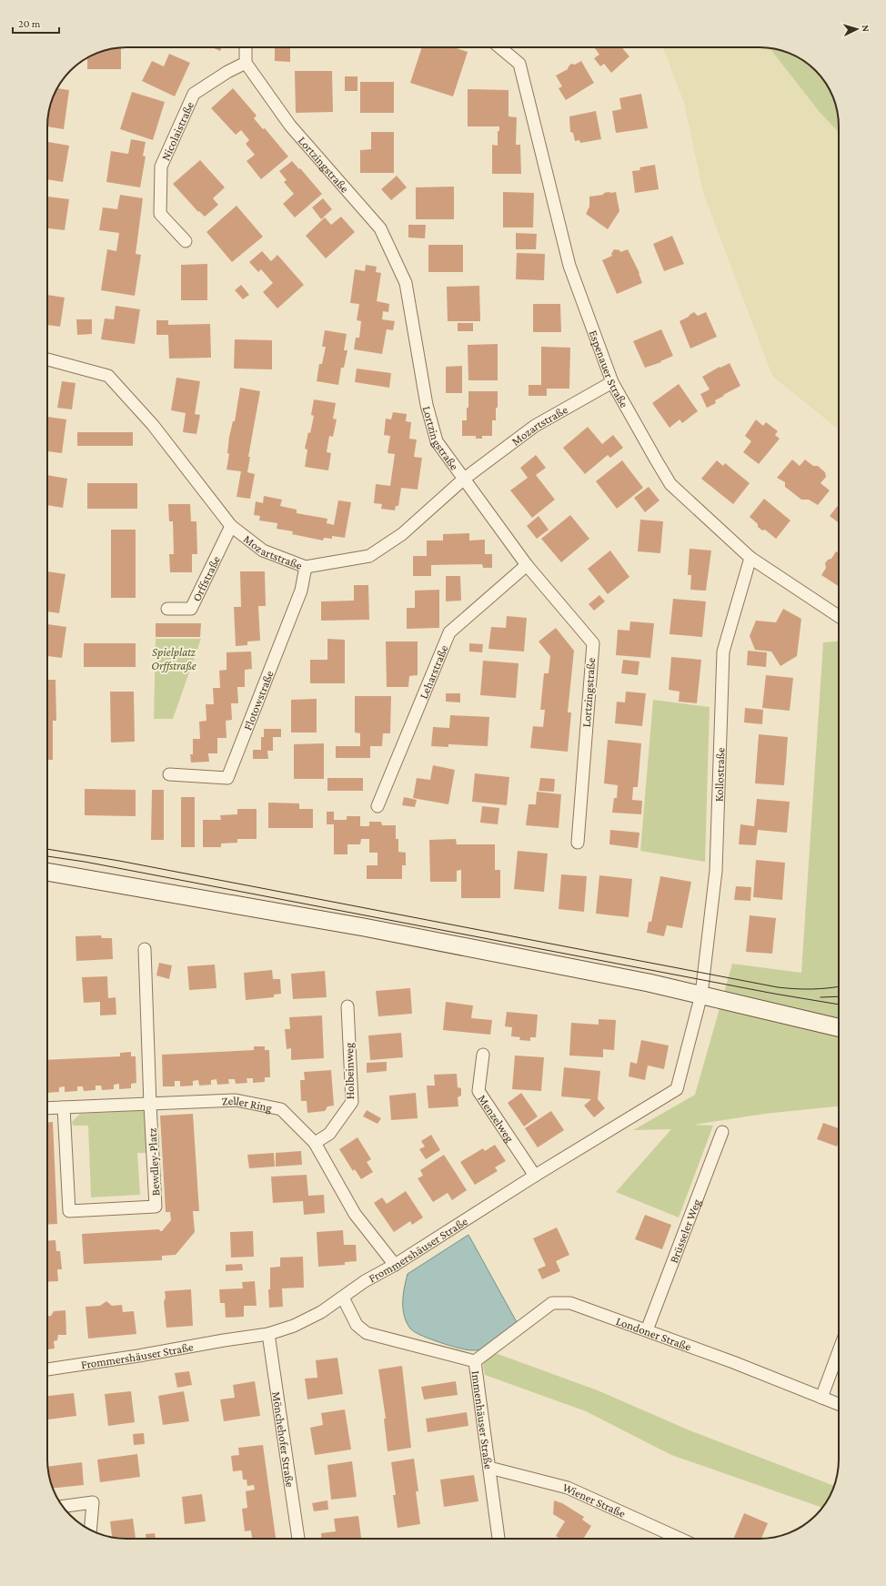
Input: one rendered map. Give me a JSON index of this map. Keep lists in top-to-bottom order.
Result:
{
  "streets": {
    "street": [
      "Nicolaistraße",
      "Lortzingstraße",
      "Espenauer Straße",
      "Mozartstraße",
      "Orffstraße",
      "Leharstraße",
      "Flotowstraße",
      "Kollostraße",
      "Holbeinweg",
      "Zeller Ring",
      "Menzelweg",
      "Bewdley-Platz",
      "Brüsseler Weg",
      "Frommershäuser Straße",
      "Londoner Straße",
      "Immenhäuser Straße",
      "Mönchehofer Straße",
      "Wiener Straße"
    ]
  },
  "crossings": [
    ["Nicolaistraße", "Lortzingstraße"],
    ["Lortzingstraße", "Mozartstraße"],
    ["Lortzingstraße", "Leharstraße"],
    ["Espenauer Straße", "Mozartstraße"],
    ["Espenauer Straße", "Kollostraße"],
    ["Mozartstraße", "Orffstraße"],
    ["Mozartstraße", "Flotowstraße"],
    ["Kollostraße", "Frommershäuser Straße"],
    ["Holbeinweg", "Zeller Ring"],
    ["Zeller Ring", "Bewdley-Platz"],
    ["Zeller Ring", "Frommershäuser Straße"],
    ["Menzelweg", "Frommershäuser Straße"],
    ["Brüsseler Weg", "Londoner Straße"],
    ["Frommershäuser Straße", "Immenhäuser Straße"],
    ["Frommershäuser Straße", "Mönchehofer Straße"],
    ["Londoner Straße", "Immenhäuser Straße"],
    ["Immenhäuser Straße", "Wiener Straße"]
  ],
  "parks": ["Spielplatz Orffstraße"],
  "scale_bar": "20 m",
  "north": "right"
}
